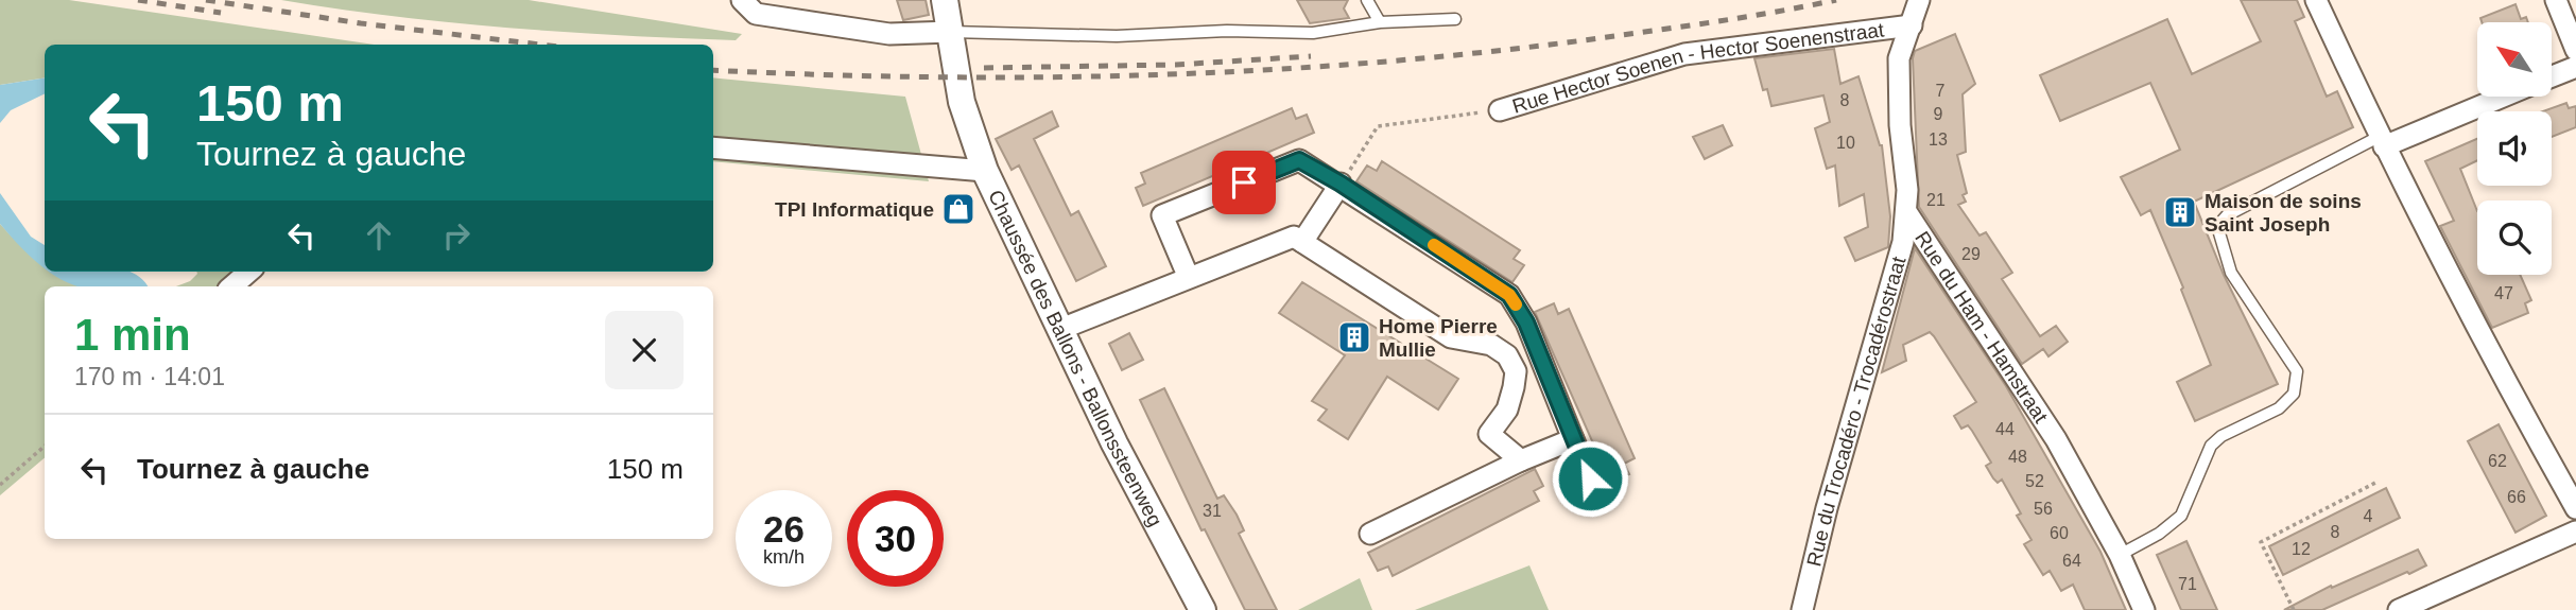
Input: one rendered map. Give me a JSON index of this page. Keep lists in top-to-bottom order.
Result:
{
  "streets": {
    "street": [
      "Rue Hector Soenen - Hector Soenenstraat",
      "Rue du Ham - Hamstraat",
      "Chaussée des Ballons - Ballonssteenweg",
      "Rue du Trocadéro - Trocadérostraat"
    ]
  },
  "crossings": [
    ["Rue Hector Soenen - Hector Soenenstraat", "Rue du Ham - Hamstraat"],
    ["Rue du Ham - Hamstraat", "Rue du Trocadéro - Trocadérostraat"]
  ],
  "places": {
    "shop": ["TPI Informatique"],
    "building": ["Maison de soins Saint Joseph", "Home Pierre Mullie"]
  },
  "house_numbers": [
    "7",
    "8",
    "9",
    "13",
    "10",
    "21",
    "29",
    "47",
    "44",
    "48",
    "62",
    "52",
    "66",
    "56",
    "31",
    "4",
    "8",
    "60",
    "12",
    "64",
    "71"
  ],
  "north": "top left",
  "page": {
    "turn": ["150 m", "Tournez à gauche"],
    "heading": ["1 min", "170 m · 14:01"],
    "list": [
      {
        "name": "Tournez à gauche",
        "value": "150 m"
      }
    ],
    "speed": "26 km/h",
    "limit": "30"
  }
}
